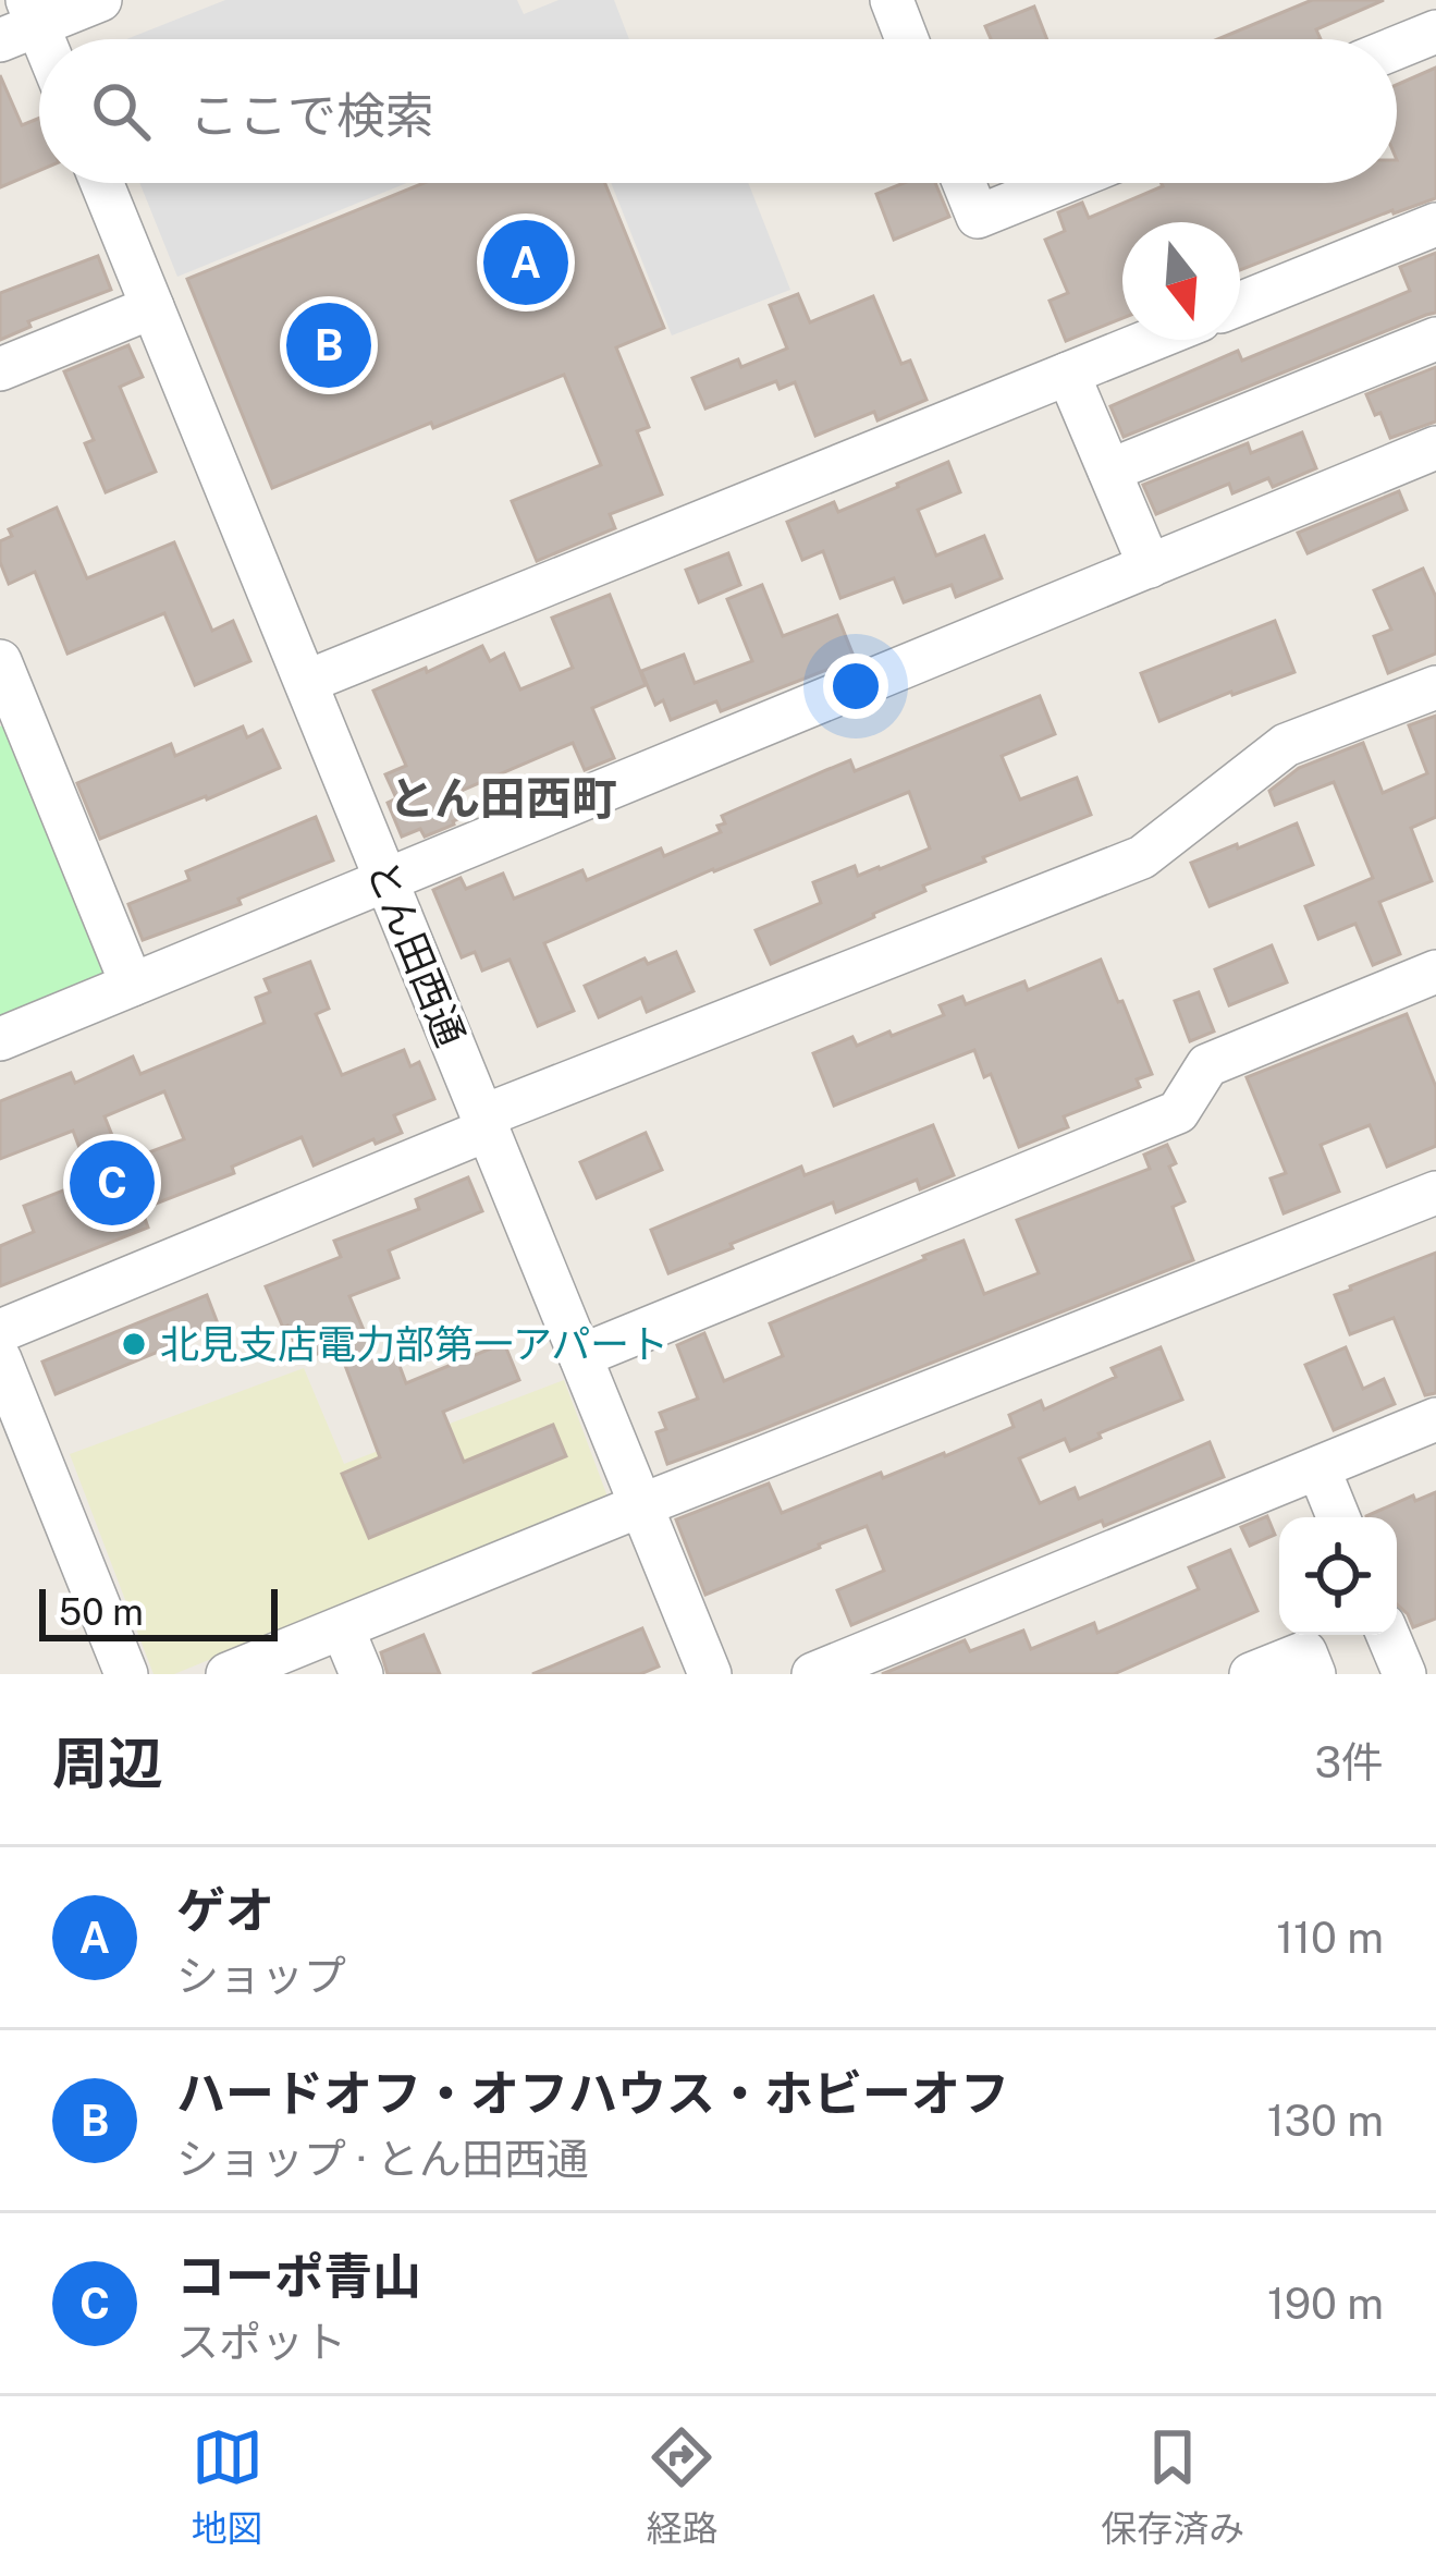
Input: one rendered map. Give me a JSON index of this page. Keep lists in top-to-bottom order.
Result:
{
  "streets": {
    "street": ["とん田西通"]
  },
  "districts": ["とん田西町"],
  "places": ["北見支店電力部第一アパート"],
  "scale_bar": "50 m",
  "north": "bottom",
  "page": {
    "search": "ここで検索",
    "pins": ["A", "B", "C"],
    "scale": "50 m",
    "heading": ["周辺", "3件"],
    "list": [
      {
        "mark": "A",
        "name": "ゲオ",
        "note": "ショップ",
        "value": "110 m"
      },
      {
        "mark": "B",
        "name": "ハードオフ・オフハウス・ホビーオフ",
        "note": "ショップ · とん田西通",
        "value": "130 m"
      },
      {
        "mark": "C",
        "name": "コーポ青山",
        "note": "スポット",
        "value": "190 m"
      }
    ],
    "nav": ["地図", "経路", "保存済み"]
  }
}
